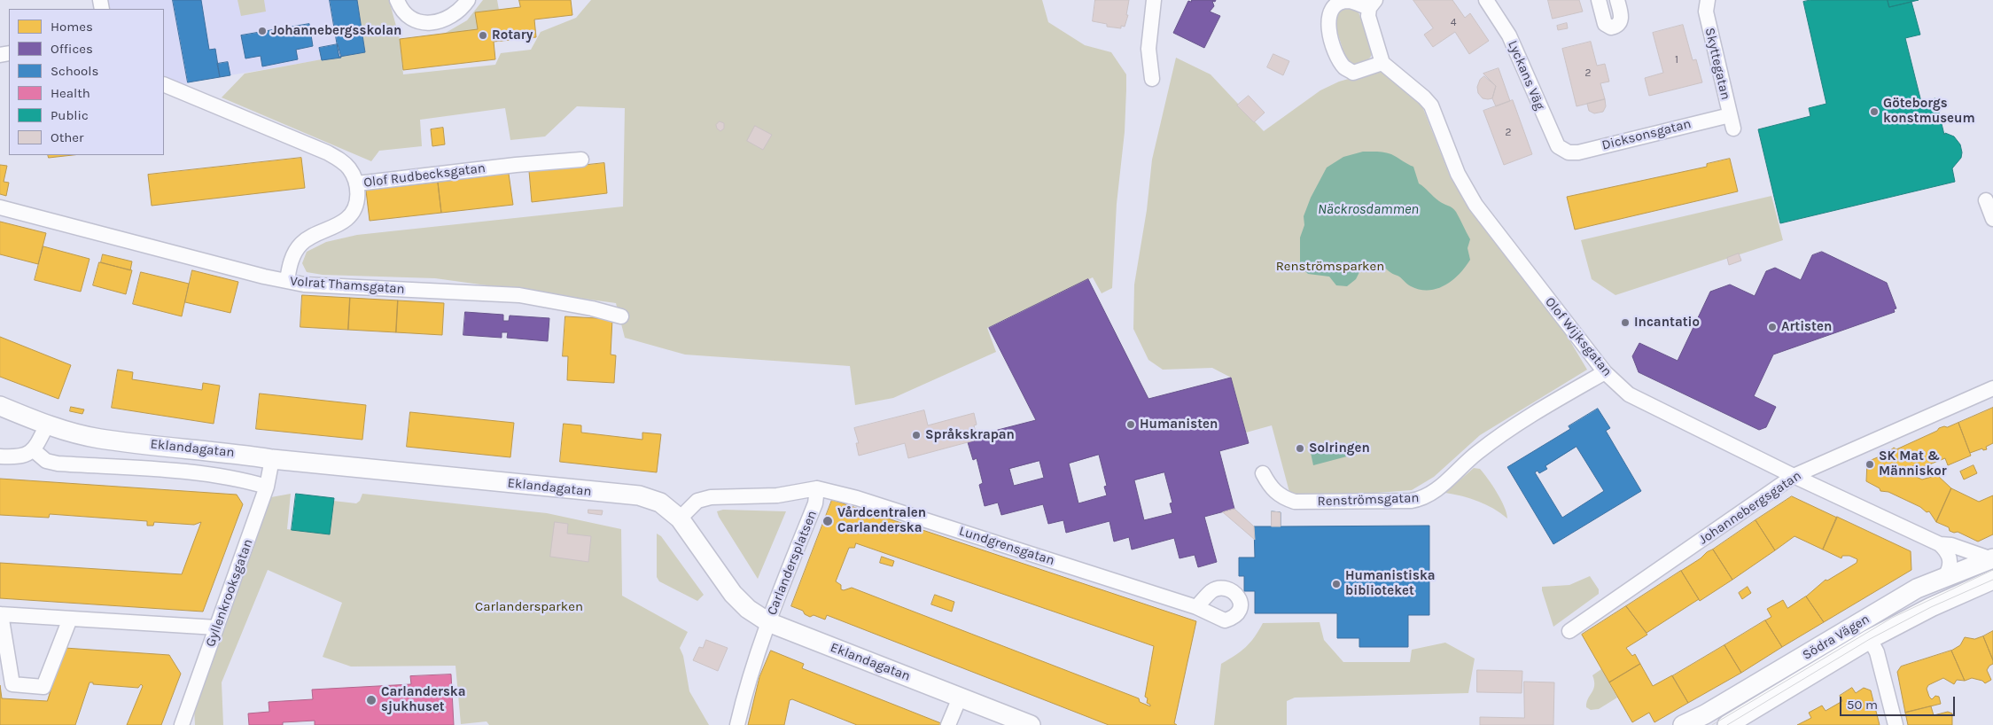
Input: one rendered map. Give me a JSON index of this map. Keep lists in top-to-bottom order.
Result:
{
  "streets": {
    "street": [
      "Skyttegatan",
      "Lyckans Väg",
      "Dicksonsgatan",
      "Olof Rudbecksgatan",
      "Volrat Thamsgatan",
      "Olof Wijksgatan",
      "Eklandagatan",
      "Renströmsgatan",
      "Johannebergsgatan",
      "Lundgrensgatan",
      "Carlandersplatsen",
      "Gyllenkrooksgatan",
      "Södra Vägen"
    ]
  },
  "crossings": [
    ["Skyttegatan", "Dicksonsgatan"],
    ["Lyckans Väg", "Dicksonsgatan"],
    ["Olof Wijksgatan", "Renströmsgatan"],
    ["Olof Wijksgatan", "Johannebergsgatan"],
    ["Olof Wijksgatan", "Södra Vägen"],
    ["Eklandagatan", "Carlandersplatsen"],
    ["Eklandagatan", "Gyllenkrooksgatan"],
    ["Lundgrensgatan", "Carlandersplatsen"]
  ],
  "water": ["Näckrosdammen"],
  "parks": ["Renströmsparken", "Carlandersparken"],
  "places": [
    "Johannebergsskolan",
    "Rotary",
    "Göteborgs konstmuseum",
    "Incantatio",
    "Artisten",
    "Humanisten",
    "Språkskrapan",
    "Solringen",
    "SK Mat & Människor",
    "Vårdcentralen Carlanderska",
    "Humanistiska biblioteket",
    "Carlanderska sjukhuset"
  ],
  "house_numbers": [
    "4",
    "1",
    "2",
    "2"
  ],
  "legend": [
    "Homes",
    "Offices",
    "Schools",
    "Health",
    "Public",
    "Other"
  ],
  "scale_bar": "50 m"
}
